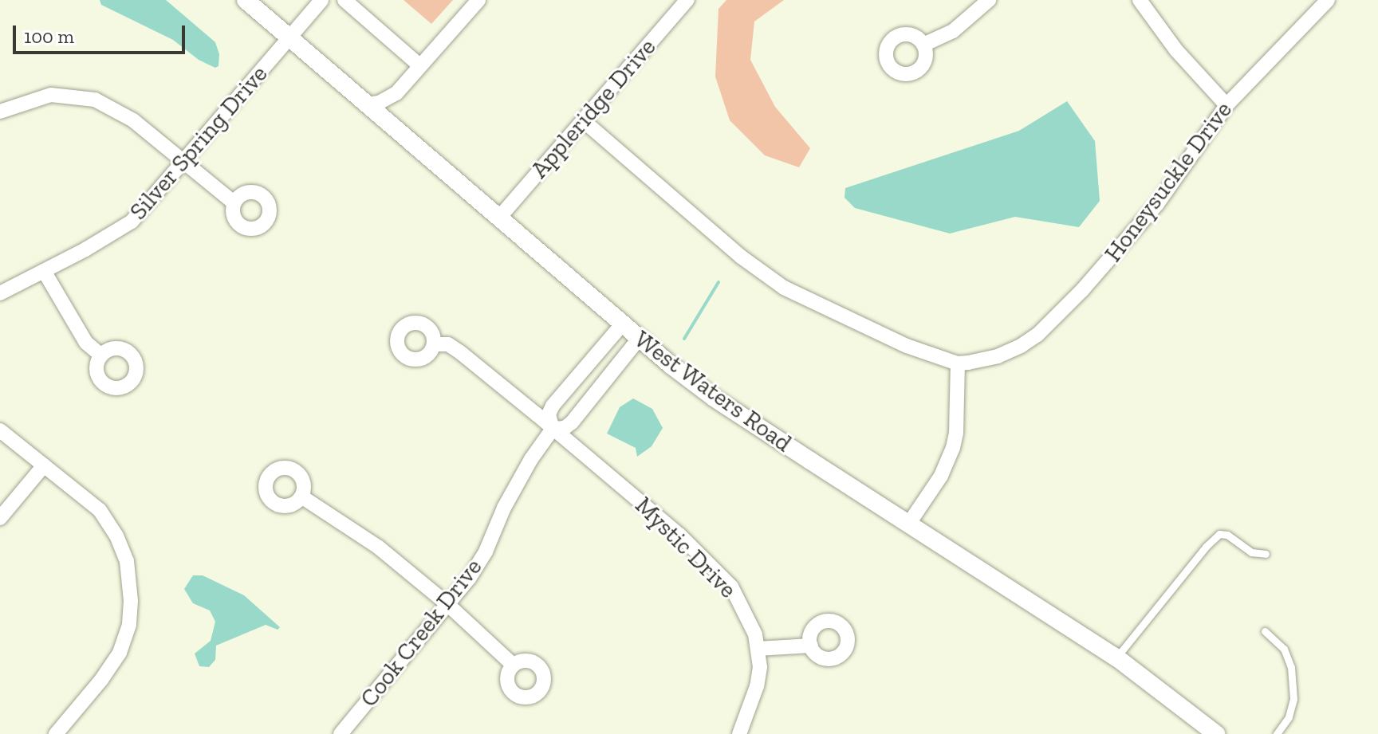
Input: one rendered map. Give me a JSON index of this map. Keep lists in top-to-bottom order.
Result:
{
  "streets": {
    "street": [
      "Appleridge Drive",
      "Silver Spring Drive",
      "Honeysuckle Drive",
      "West Waters Road",
      "Mystic Drive",
      "Cook Creek Drive"
    ]
  },
  "crossings": [
    ["Appleridge Drive", "Honeysuckle Drive"],
    ["Appleridge Drive", "West Waters Road"],
    ["Silver Spring Drive", "West Waters Road"],
    ["West Waters Road", "Cook Creek Drive"],
    ["Mystic Drive", "Cook Creek Drive"]
  ],
  "scale_bar": "100 m"
}
